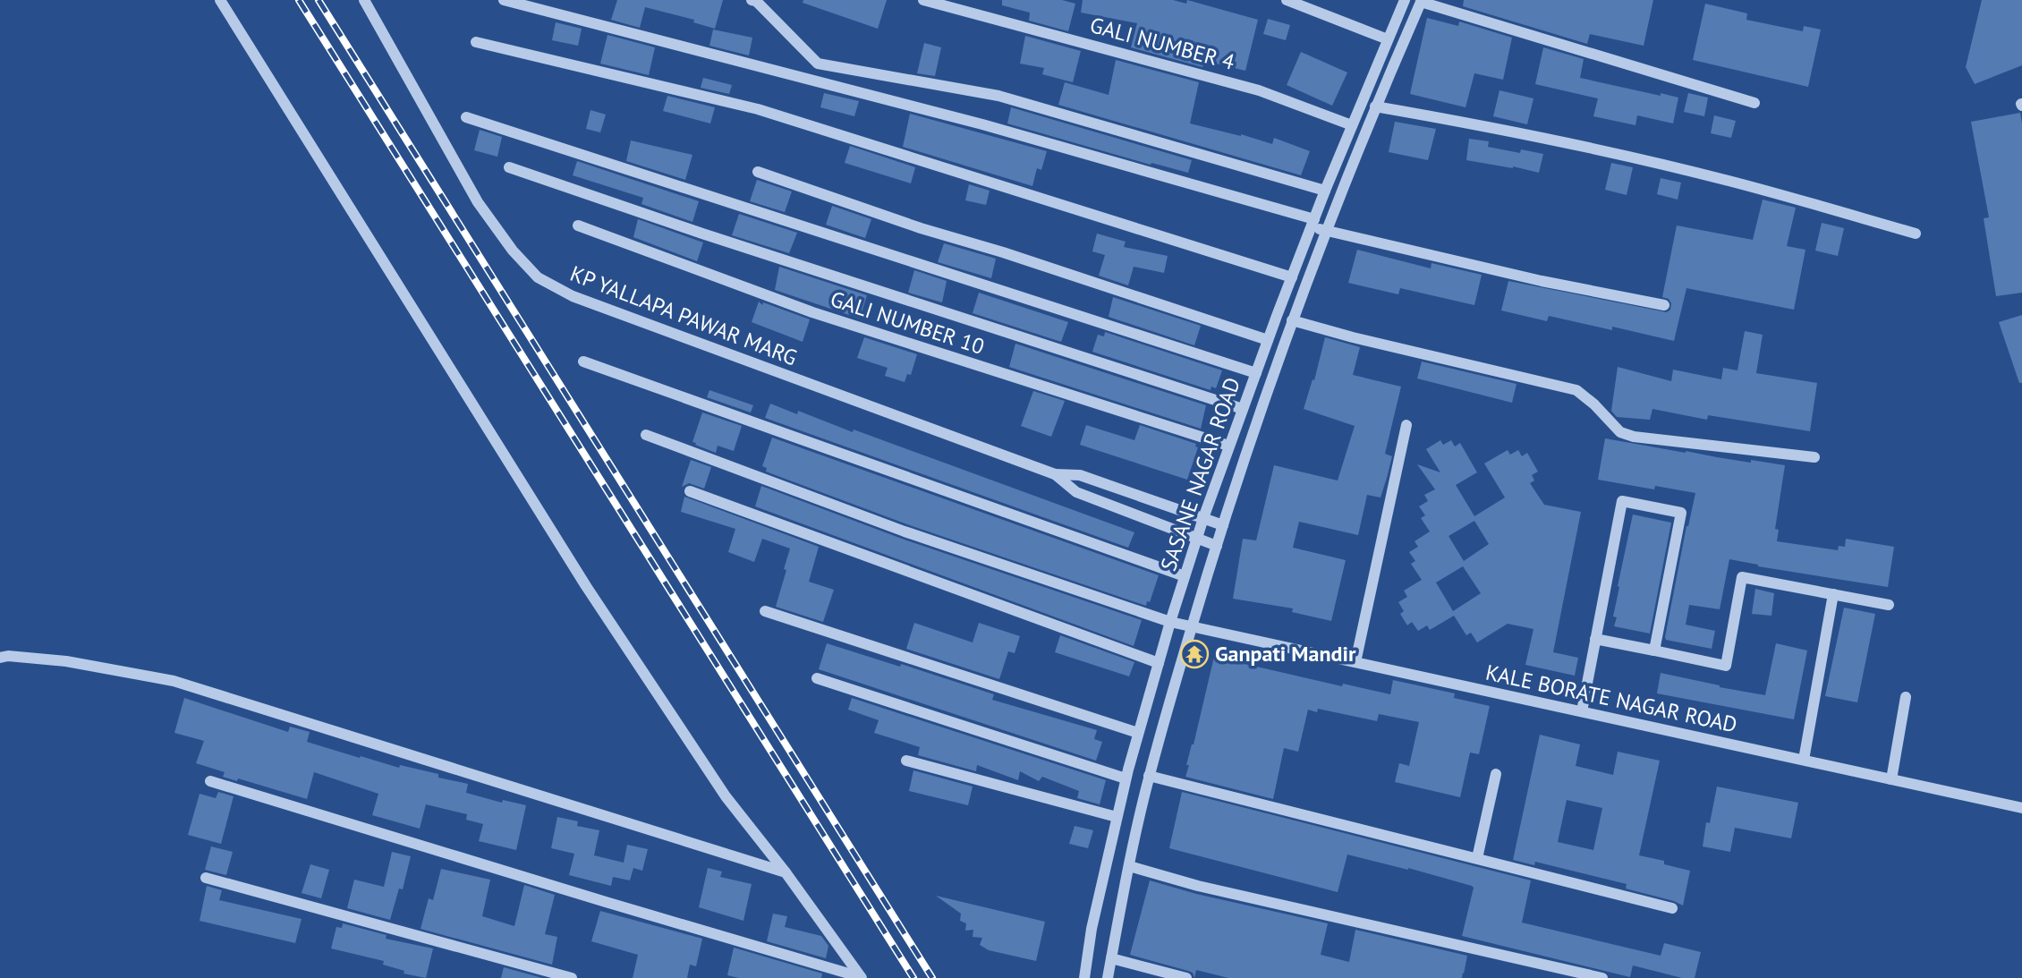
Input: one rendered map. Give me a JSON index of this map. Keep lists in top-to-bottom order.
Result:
{
  "streets": {
    "street": [
      "GALI NUMBER 4",
      "KP YALLAPA PAWAR MARG",
      "GALI NUMBER 10",
      "SASANE NAGAR ROAD",
      "KALE BORATE NAGAR ROAD"
    ]
  },
  "crossings": [
    ["GALI NUMBER 4", "SASANE NAGAR ROAD"],
    ["KP YALLAPA PAWAR MARG", "SASANE NAGAR ROAD"],
    ["GALI NUMBER 10", "SASANE NAGAR ROAD"],
    ["SASANE NAGAR ROAD", "KALE BORATE NAGAR ROAD"]
  ],
  "places": {
    "temple": ["Ganpati Mandir"]
  }
}
